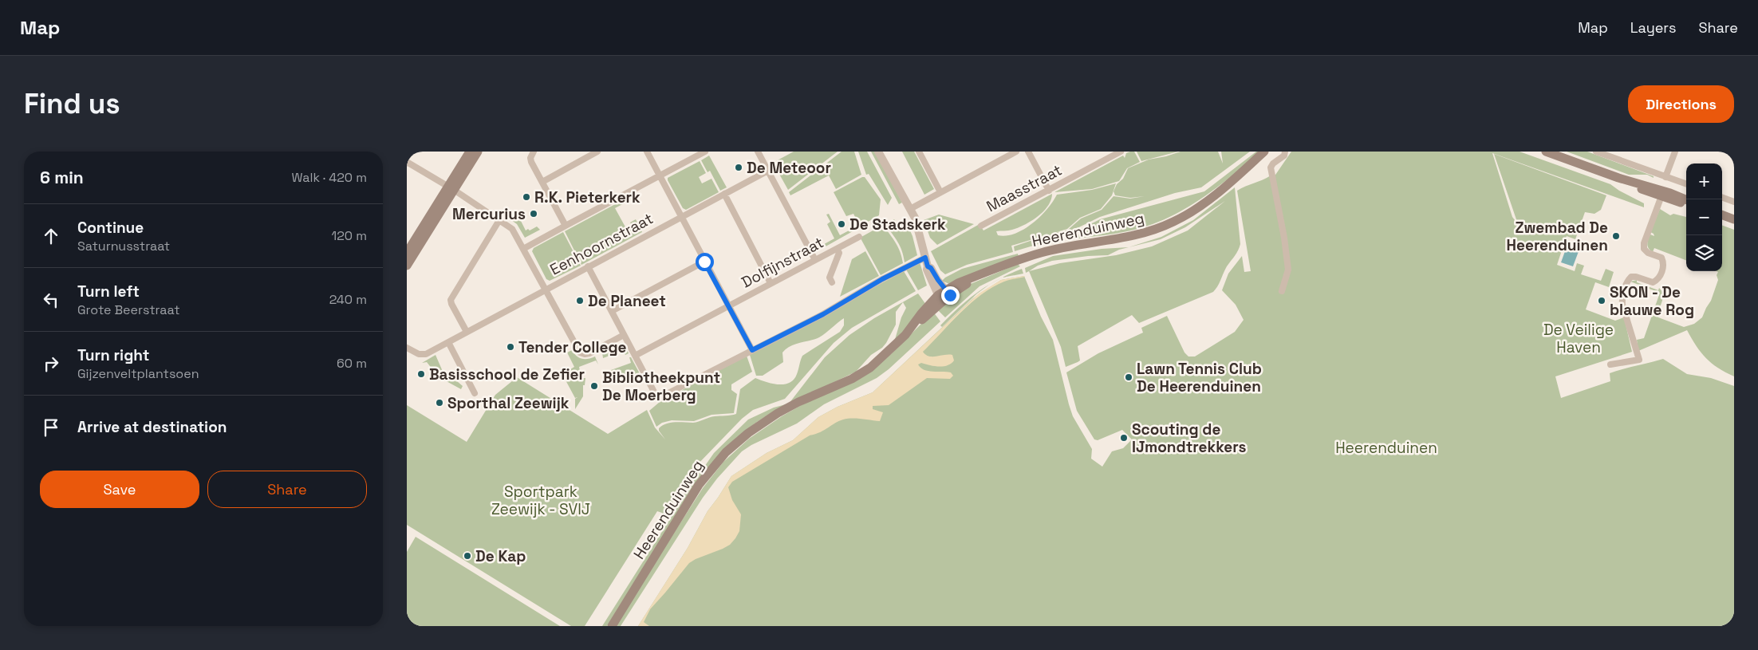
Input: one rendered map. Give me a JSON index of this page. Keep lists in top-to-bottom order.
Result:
{
  "streets": {
    "main road": ["Heerenduinweg"],
    "street": ["Maasstraat", "Eenhoornstraat", "Dolfijnstraat"]
  },
  "parks": ["De Veilige Haven", "Heerenduinen", "Sportpark Zeewijk - SVIJ"],
  "places": [
    "De Meteoor",
    "R.K. Pieterkerk",
    "Mercurius",
    "De Stadskerk",
    "Zwembad De Heerenduinen",
    "De Planeet",
    "SKON - De blauwe Rog",
    "Tender College",
    "Basisschool de Zefier",
    "Lawn Tennis Club De Heerenduinen",
    "Bibliotheekpunt De Moerberg",
    "Sporthal Zeewijk",
    "Scouting de IJmondtrekkers",
    "De Kap"
  ],
  "page": {
    "header": "Map",
    "nav": ["Map", "Layers", "Share"],
    "buttons": [
      "Directions",
      ["Save", "Share"]
    ],
    "title": "Find us",
    "heading": ["6 min", "Walk · 420 m"],
    "map_buttons": ["+", "−"],
    "list": [
      ["Continue", "Saturnusstraat", "120 m"],
      ["Turn left", "Grote Beerstraat", "240 m"],
      ["Turn right", "Gijzenveltplantsoen", "60 m"],
      "Arrive at destination"
    ]
  }
}
